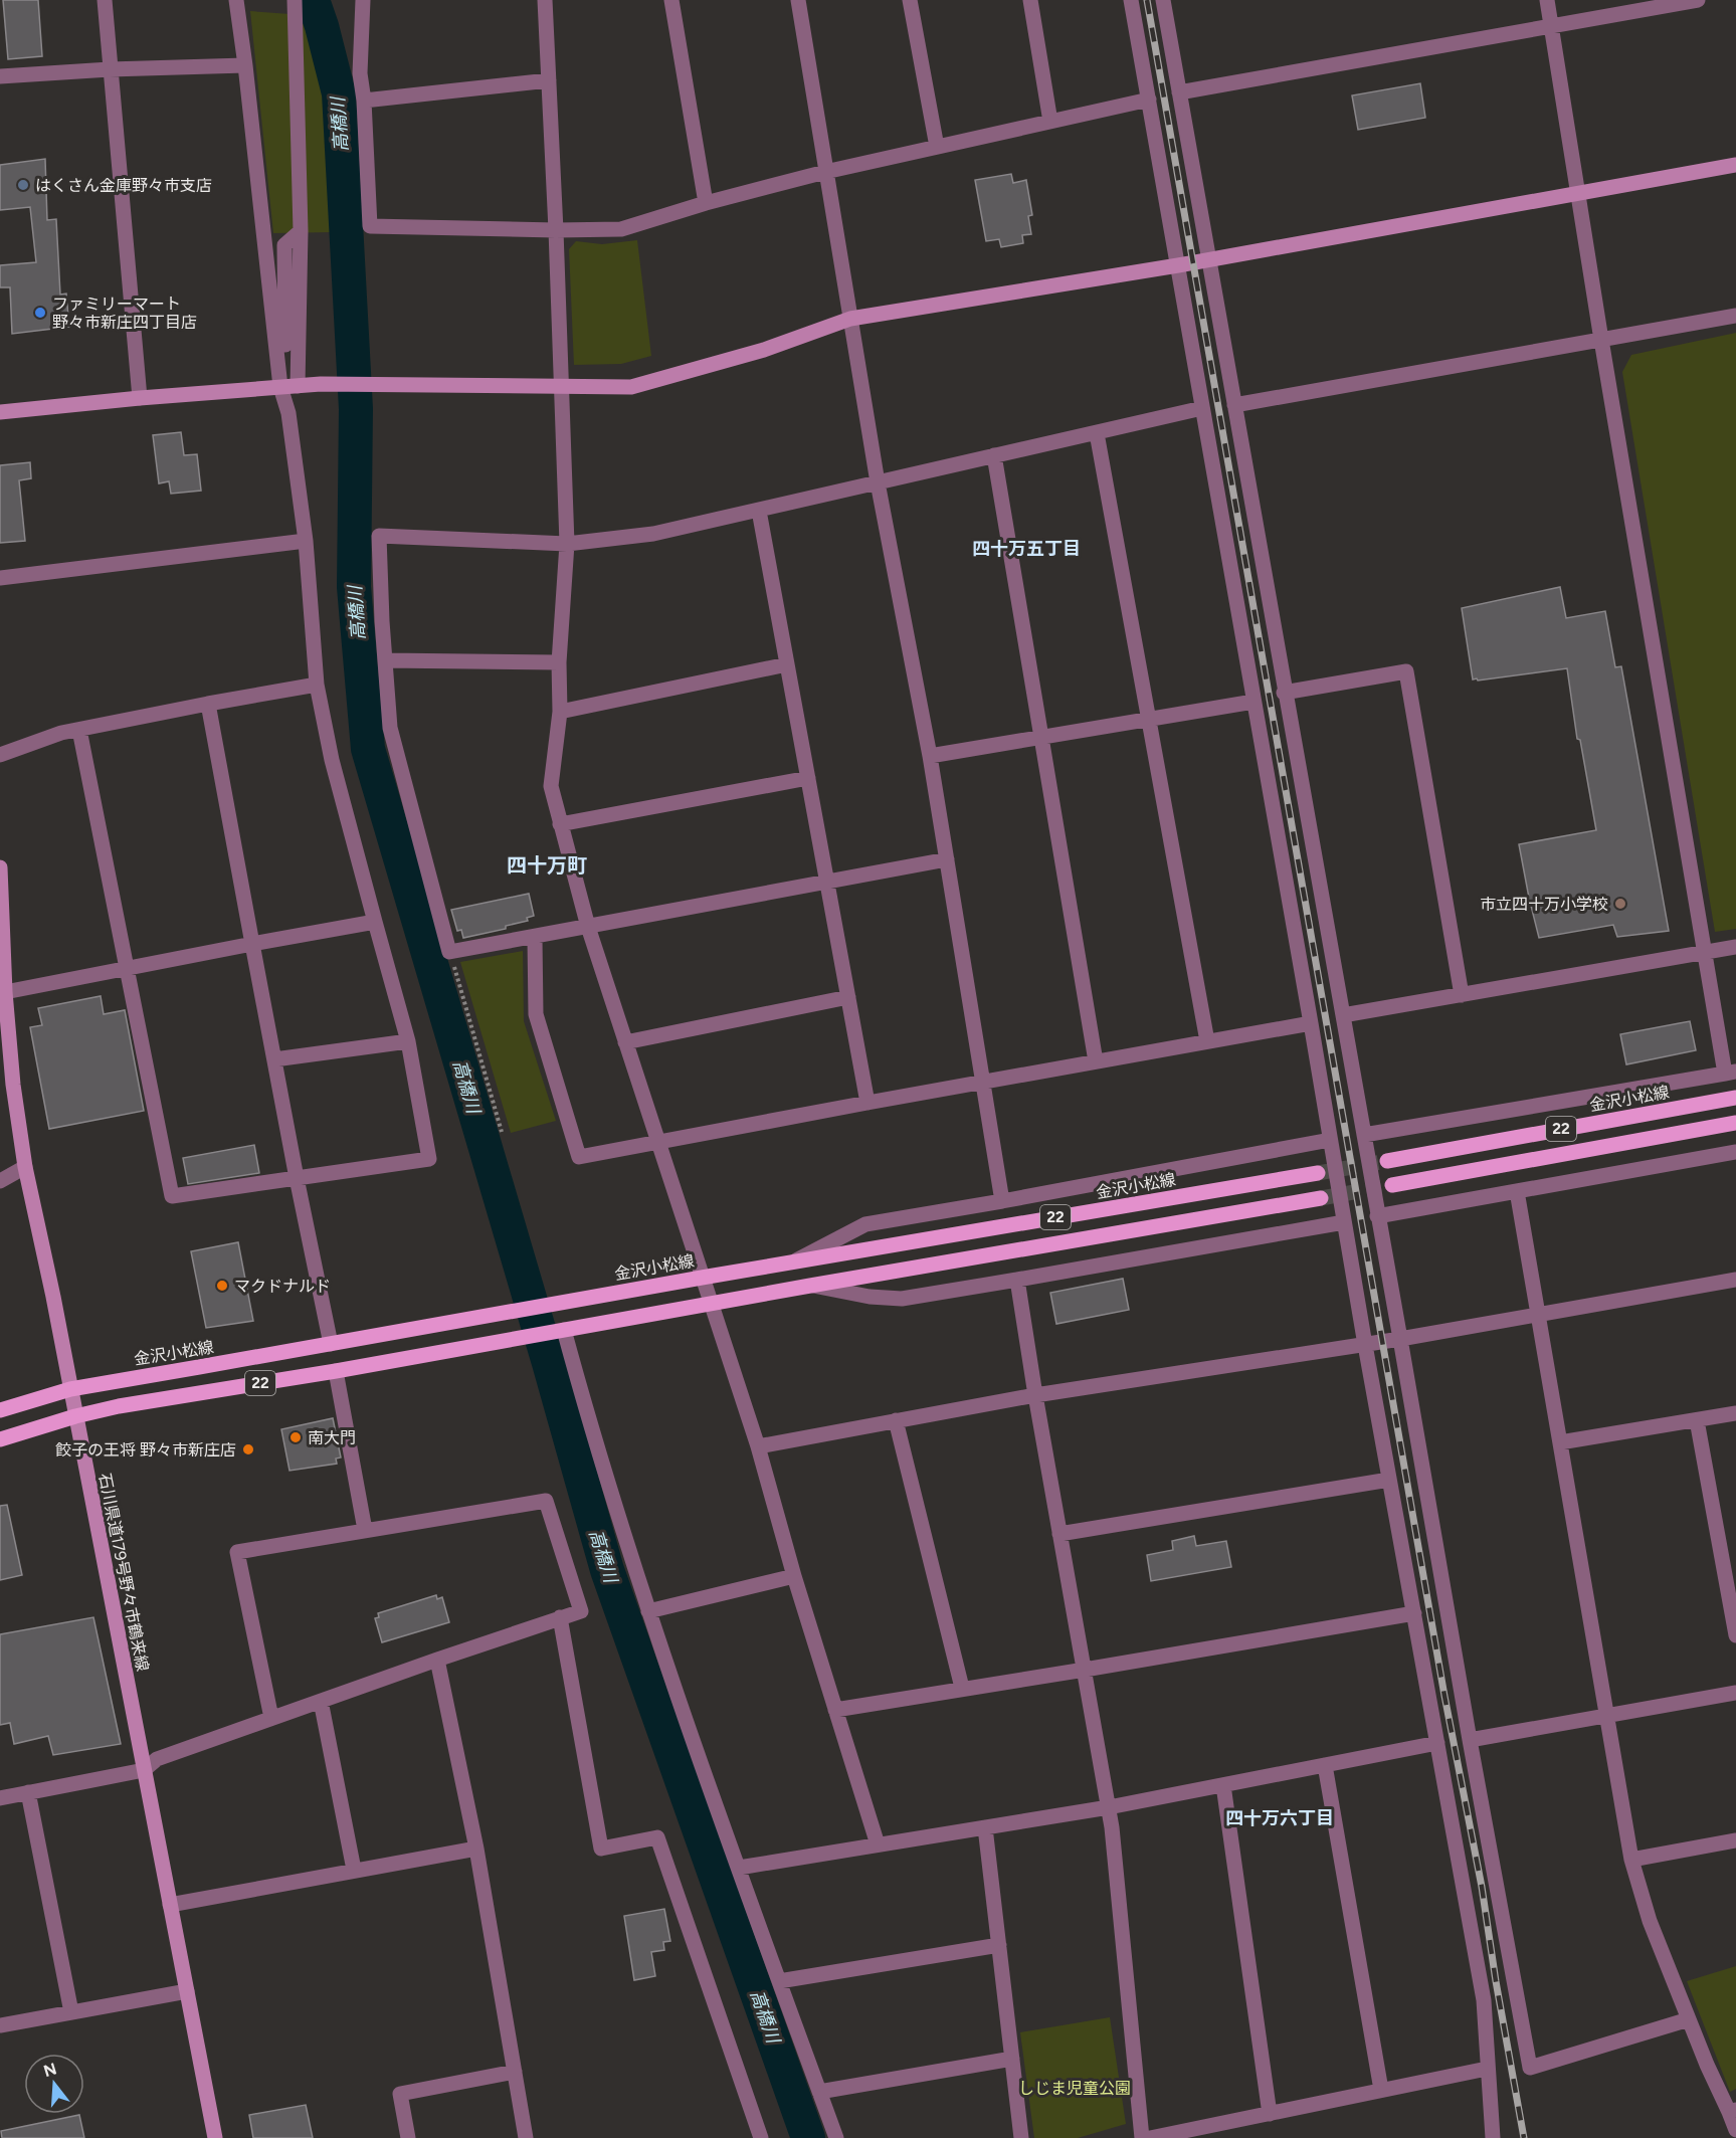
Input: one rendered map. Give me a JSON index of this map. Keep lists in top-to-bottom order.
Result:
{
  "streets": {
    "main road": ["金沢小松線", "22"],
    "street": ["石川県道179号野々市鶴来線"]
  },
  "crossings": [
    ["金沢小松線", "石川県道179号野々市鶴来線"],
    ["22", "石川県道179号野々市鶴来線"]
  ],
  "districts": ["四十万五丁目", "四十万町", "四十万六丁目"],
  "water": ["高橋川"],
  "parks": ["しじま児童公園"],
  "places": [
    "はくさん金庫野々市支店",
    "ファミリーマート 野々市新庄四丁目店",
    "市立四十万小学校",
    "マクドナルド",
    "南大門",
    "餃子の王将 野々市新庄店"
  ],
  "north": "top"
}
